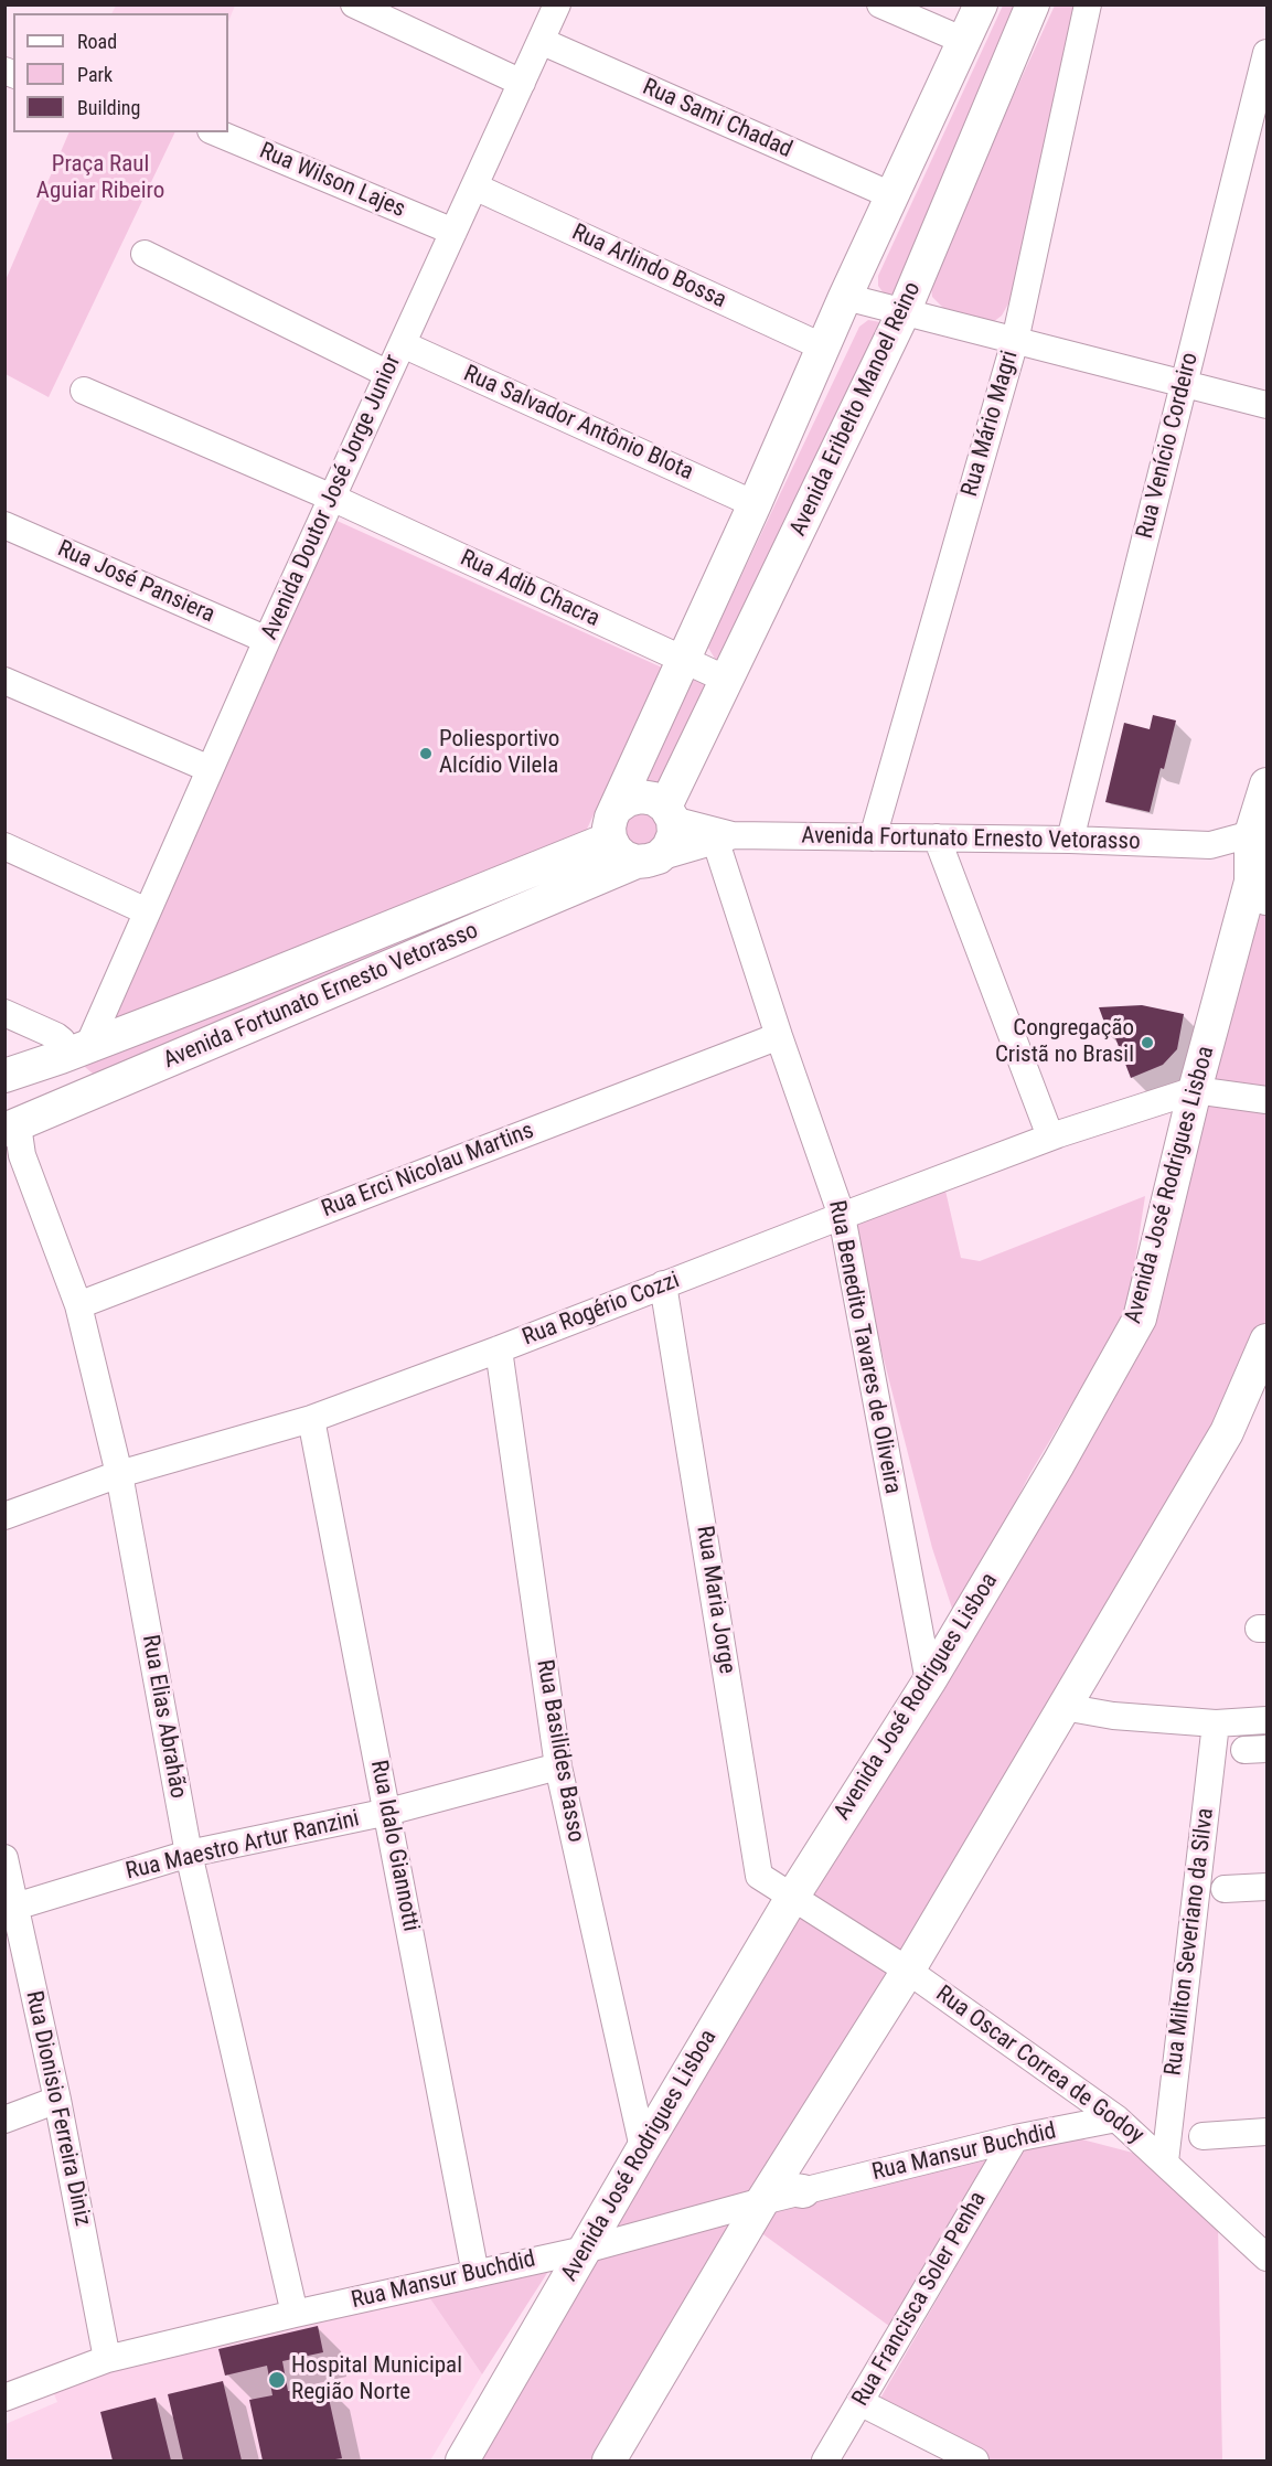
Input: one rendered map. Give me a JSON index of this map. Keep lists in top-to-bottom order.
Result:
{
  "streets": {
    "main road": ["Avenida Eribelto Manoel Reino", "Avenida Fortunato Ernesto Vetorasso", "Avenida José Rodrigues Lisboa"],
    "street": [
      "Rua Sami Chadad",
      "Rua Wilson Lajes",
      "Rua Arlindo Bossa",
      "Rua Salvador Antônio Blota",
      "Rua Mário Magri",
      "Rua Venício Cordeiro",
      "Avenida Doutor José Jorge Junior",
      "Rua José Pansiera",
      "Rua Adib Chacra",
      "Rua Erci Nicolau Martins",
      "Rua Rogério Cozzi",
      "Rua Benedito Tavares de Oliveira",
      "Rua Maria Jorge",
      "Rua Elias Abrahão",
      "Rua Basilides Basso",
      "Rua Maestro Artur Ranzini",
      "Rua Idalo Giannotti",
      "Rua Milton Severiano da Silva",
      "Rua Oscar Correa de Godoy",
      "Rua Dionisio Ferreira Diniz",
      "Rua Mansur Buchdid",
      "Rua Francisca Soler Penha"
    ]
  },
  "crossings": [
    ["Rua Sami Chadad", "Avenida Doutor José Jorge Junior"],
    ["Rua Wilson Lajes", "Avenida Doutor José Jorge Junior"],
    ["Rua Arlindo Bossa", "Avenida Doutor José Jorge Junior"],
    ["Avenida Eribelto Manoel Reino", "Rua Adib Chacra"],
    ["Avenida Eribelto Manoel Reino", "Avenida Fortunato Ernesto Vetorasso"],
    ["Rua Salvador Antônio Blota", "Avenida Doutor José Jorge Junior"],
    ["Rua Mário Magri", "Avenida Fortunato Ernesto Vetorasso"],
    ["Rua Venício Cordeiro", "Avenida Fortunato Ernesto Vetorasso"],
    ["Avenida Doutor José Jorge Junior", "Rua José Pansiera"],
    ["Avenida Doutor José Jorge Junior", "Rua Adib Chacra"],
    ["Avenida Doutor José Jorge Junior", "Avenida Fortunato Ernesto Vetorasso"],
    ["Avenida Fortunato Ernesto Vetorasso", "Avenida José Rodrigues Lisboa"],
    ["Avenida Fortunato Ernesto Vetorasso", "Rua Benedito Tavares de Oliveira"],
    ["Avenida Fortunato Ernesto Vetorasso", "Rua Elias Abrahão"],
    ["Rua Erci Nicolau Martins", "Rua Benedito Tavares de Oliveira"],
    ["Rua Erci Nicolau Martins", "Rua Elias Abrahão"],
    ["Avenida José Rodrigues Lisboa", "Rua Rogério Cozzi"],
    ["Avenida José Rodrigues Lisboa", "Rua Benedito Tavares de Oliveira"],
    ["Avenida José Rodrigues Lisboa", "Rua Maria Jorge"],
    ["Avenida José Rodrigues Lisboa", "Rua Basilides Basso"],
    ["Avenida José Rodrigues Lisboa", "Rua Oscar Correa de Godoy"],
    ["Avenida José Rodrigues Lisboa", "Rua Mansur Buchdid"],
    ["Rua Rogério Cozzi", "Rua Benedito Tavares de Oliveira"],
    ["Rua Rogério Cozzi", "Rua Maria Jorge"],
    ["Rua Rogério Cozzi", "Rua Elias Abrahão"],
    ["Rua Rogério Cozzi", "Rua Basilides Basso"],
    ["Rua Rogério Cozzi", "Rua Idalo Giannotti"],
    ["Rua Maria Jorge", "Rua Oscar Correa de Godoy"],
    ["Rua Elias Abrahão", "Rua Maestro Artur Ranzini"],
    ["Rua Elias Abrahão", "Rua Mansur Buchdid"],
    ["Rua Basilides Basso", "Rua Maestro Artur Ranzini"],
    ["Rua Maestro Artur Ranzini", "Rua Idalo Giannotti"],
    ["Rua Maestro Artur Ranzini", "Rua Dionisio Ferreira Diniz"],
    ["Rua Idalo Giannotti", "Rua Mansur Buchdid"],
    ["Rua Milton Severiano da Silva", "Rua Oscar Correa de Godoy"],
    ["Rua Oscar Correa de Godoy", "Rua Mansur Buchdid"],
    ["Rua Dionisio Ferreira Diniz", "Rua Mansur Buchdid"],
    ["Rua Mansur Buchdid", "Rua Francisca Soler Penha"]
  ],
  "parks": ["Praça Raul Aguiar Ribeiro"],
  "places": ["Poliesportivo Alcídio Vilela", "Congregação Cristã no Brasil", "Hospital Municipal Região Norte"],
  "legend": ["Road", "Park", "Building"]
}
